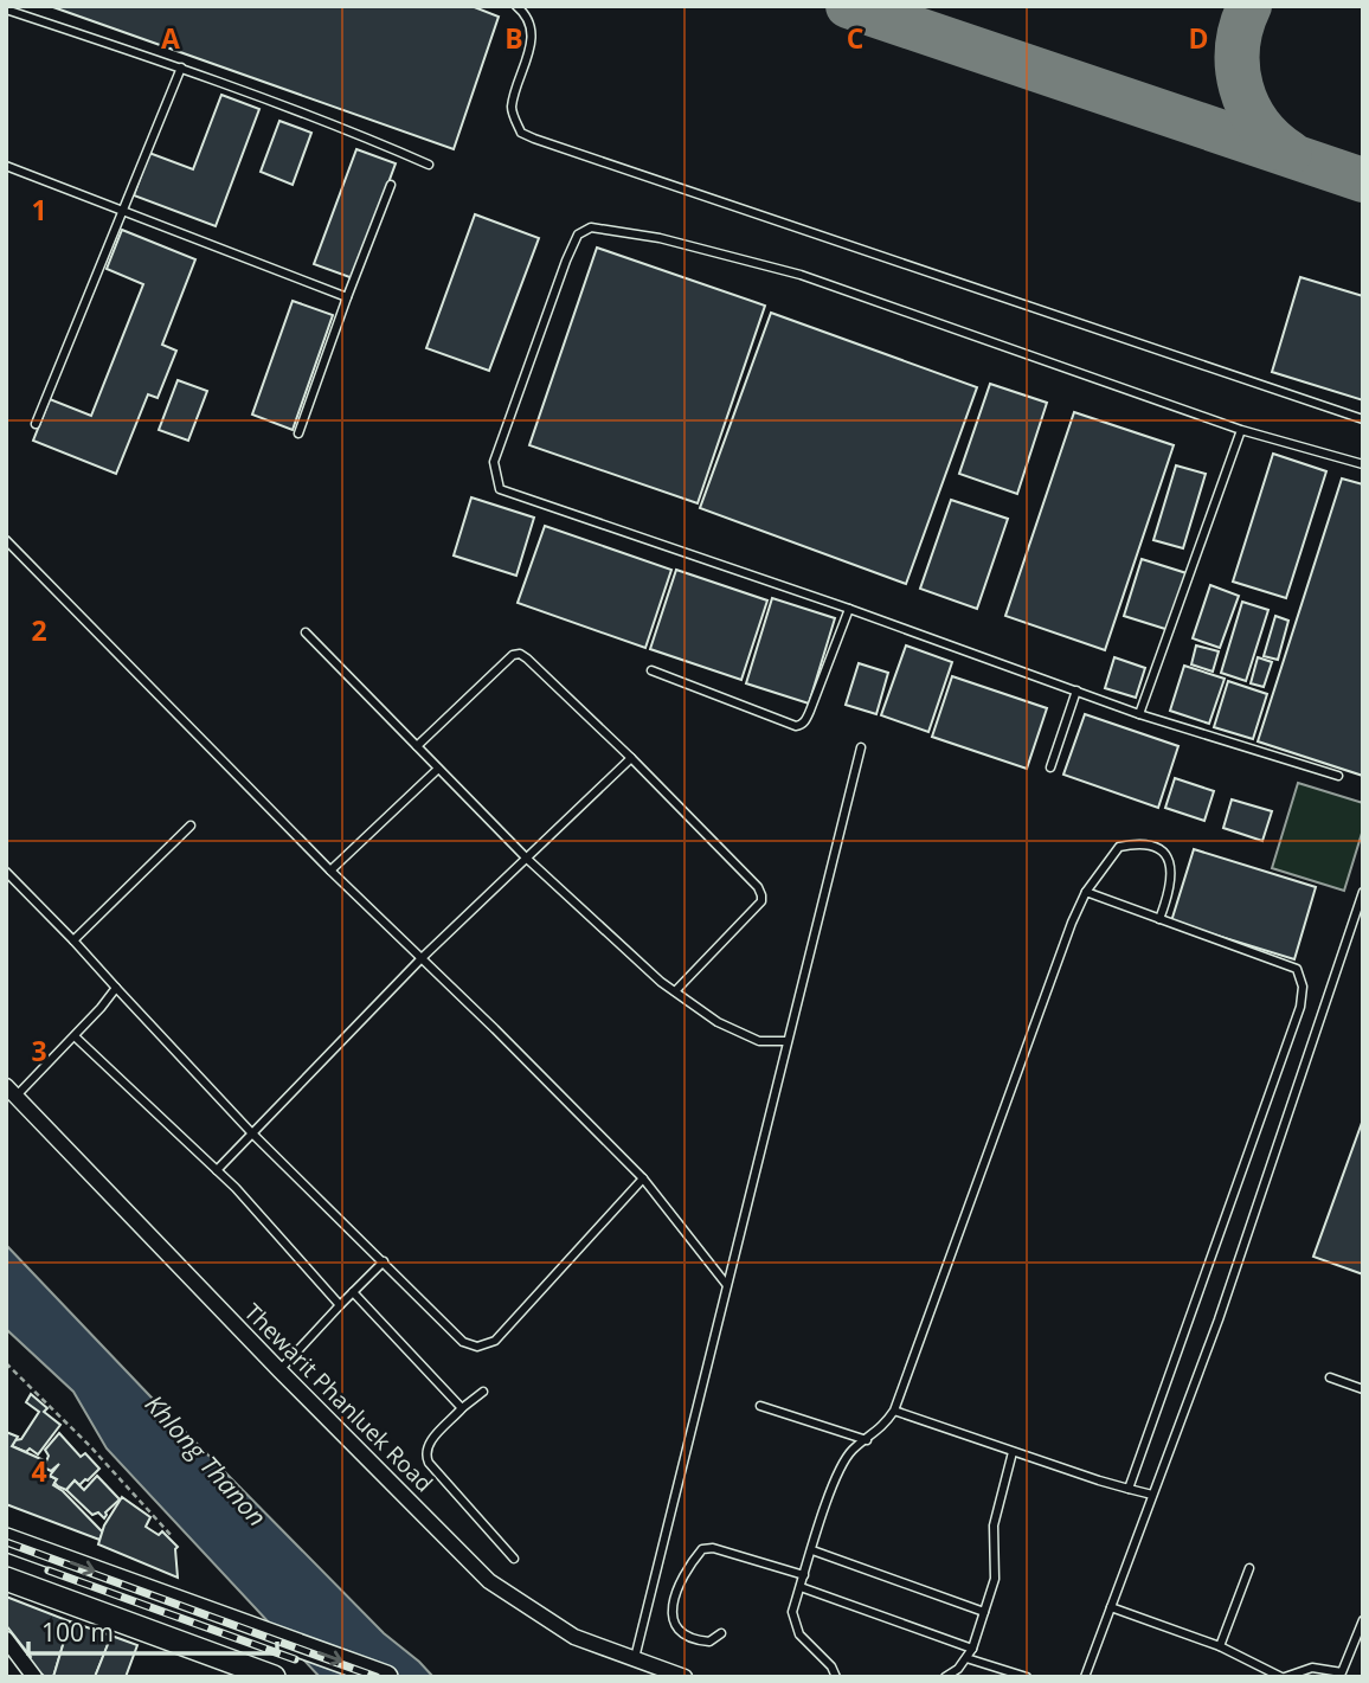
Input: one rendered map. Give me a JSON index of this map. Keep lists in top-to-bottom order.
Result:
{
  "streets": {
    "street": ["Thewarit Phanluek Road"]
  },
  "water": ["Khlong Thanon"],
  "scale_bar": "100 m",
  "grid": {
    "columns": [
      "A",
      "B",
      "C",
      "D"
    ],
    "rows": [
      "1",
      "2",
      "3",
      "4"
    ]
  }
}
